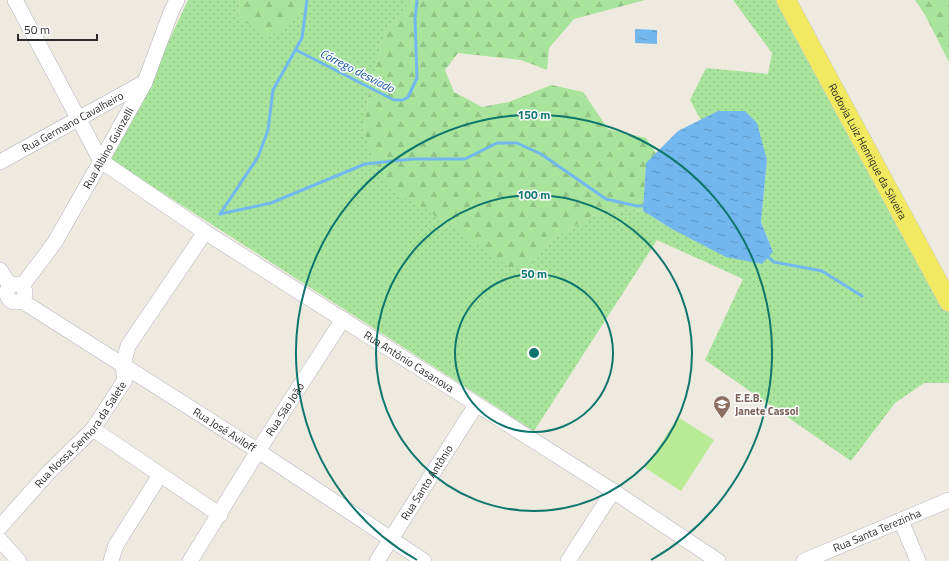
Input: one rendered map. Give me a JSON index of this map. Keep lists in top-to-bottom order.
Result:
{
  "streets": {
    "main road": ["Rodovia Luiz Henrique da Silveira"],
    "street": [
      "Rua Germano Cavalheiro",
      "Rua Albino Guinzelli",
      "Rua Antônio Casanova",
      "Rua São João",
      "Rua José Aviloff",
      "Rua Nossa Senhora da Salete",
      "Rua Santo Antônio",
      "Rua Santa Terezinha"
    ]
  },
  "crossings": [
    ["Rua Germano Cavalheiro", "Rua Albino Guinzelli"],
    ["Rua Albino Guinzelli", "Rua Antônio Casanova"],
    ["Rua Albino Guinzelli", "Rua José Aviloff"],
    ["Rua Antônio Casanova", "Rua São João"],
    ["Rua Antônio Casanova", "Rua Nossa Senhora da Salete"],
    ["Rua Antônio Casanova", "Rua Santo Antônio"],
    ["Rua São João", "Rua José Aviloff"],
    ["Rua José Aviloff", "Rua Nossa Senhora da Salete"],
    ["Rua José Aviloff", "Rua Santo Antônio"]
  ],
  "water": ["Córrego desviado"],
  "places": {
    "school or university": ["E.E.B. Janete Cassol"]
  },
  "scale_bar": "50 m",
  "rings": ["150 m", "100 m", "50 m"]
}
